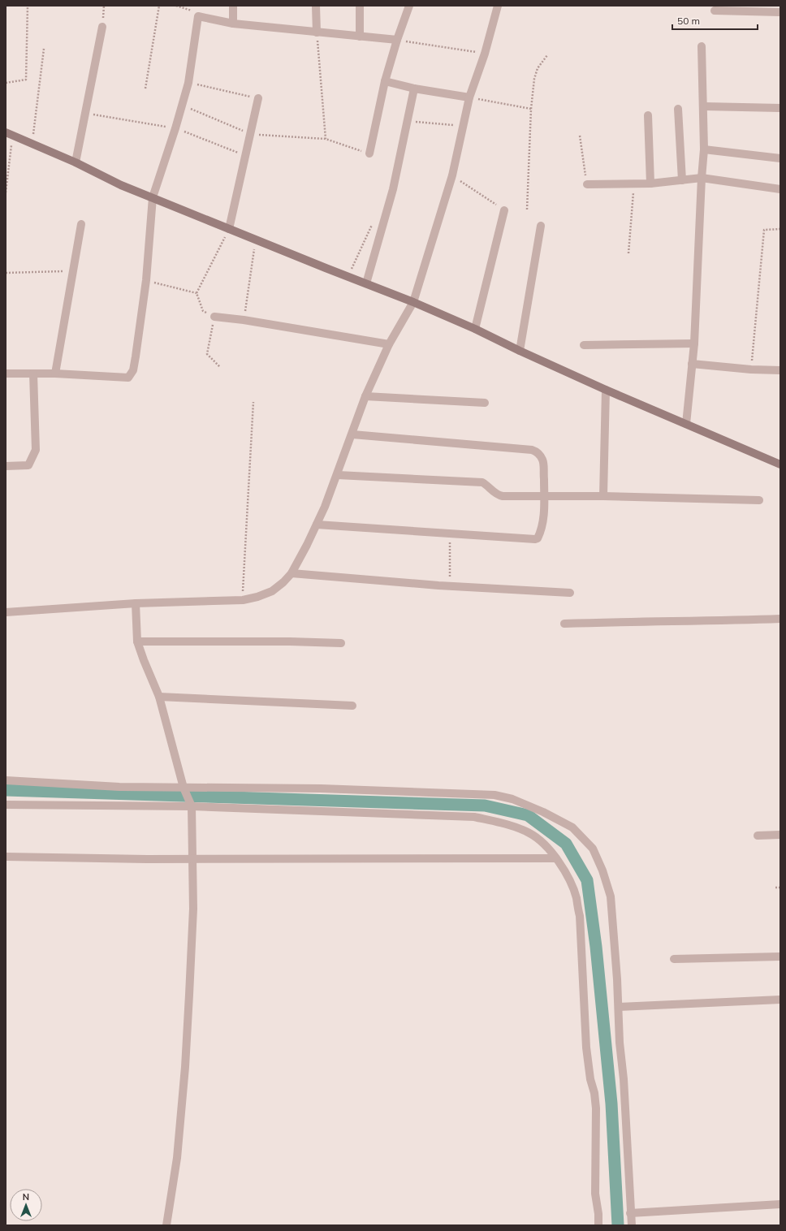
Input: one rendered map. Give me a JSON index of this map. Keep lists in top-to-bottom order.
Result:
{
  "scale_bar": "50 m",
  "north": "top"
}
